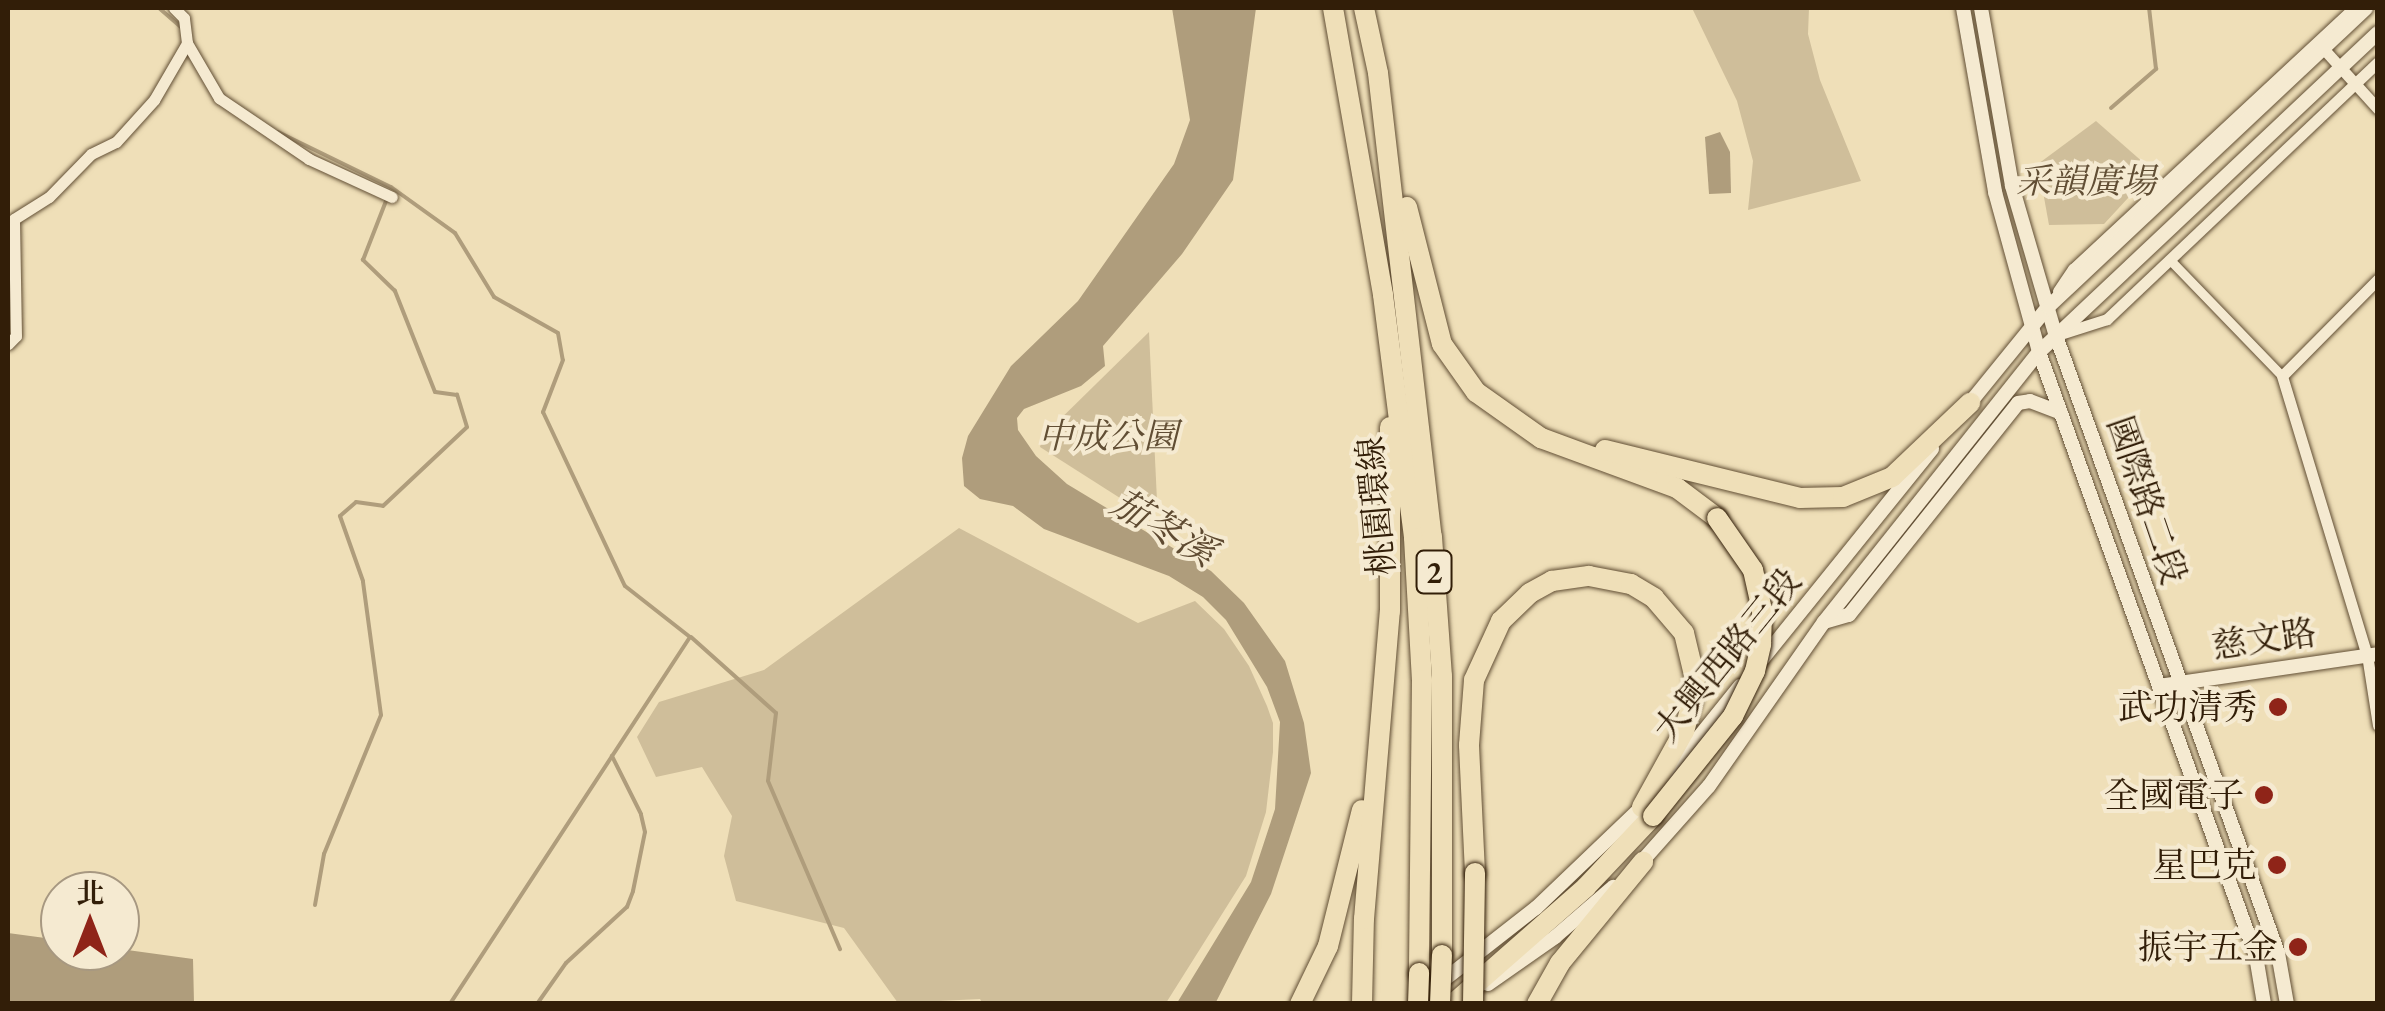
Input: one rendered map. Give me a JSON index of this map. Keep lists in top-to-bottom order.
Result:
{
  "streets": {
    "highway": ["桃園環線", "2"],
    "street": ["國際路二段", "慈文路", "大興西路三段"]
  },
  "crossings": [
    ["國際路二段", "慈文路"],
    ["國際路二段", "大興西路三段"],
    ["桃園環線", "大興西路三段"]
  ],
  "water": ["茄苳溪"],
  "parks": ["采韻廣場", "中成公園"],
  "places": [
    "武功清秀",
    "全國電子",
    "星巴克",
    "振宇五金"
  ],
  "north": "top"
}
